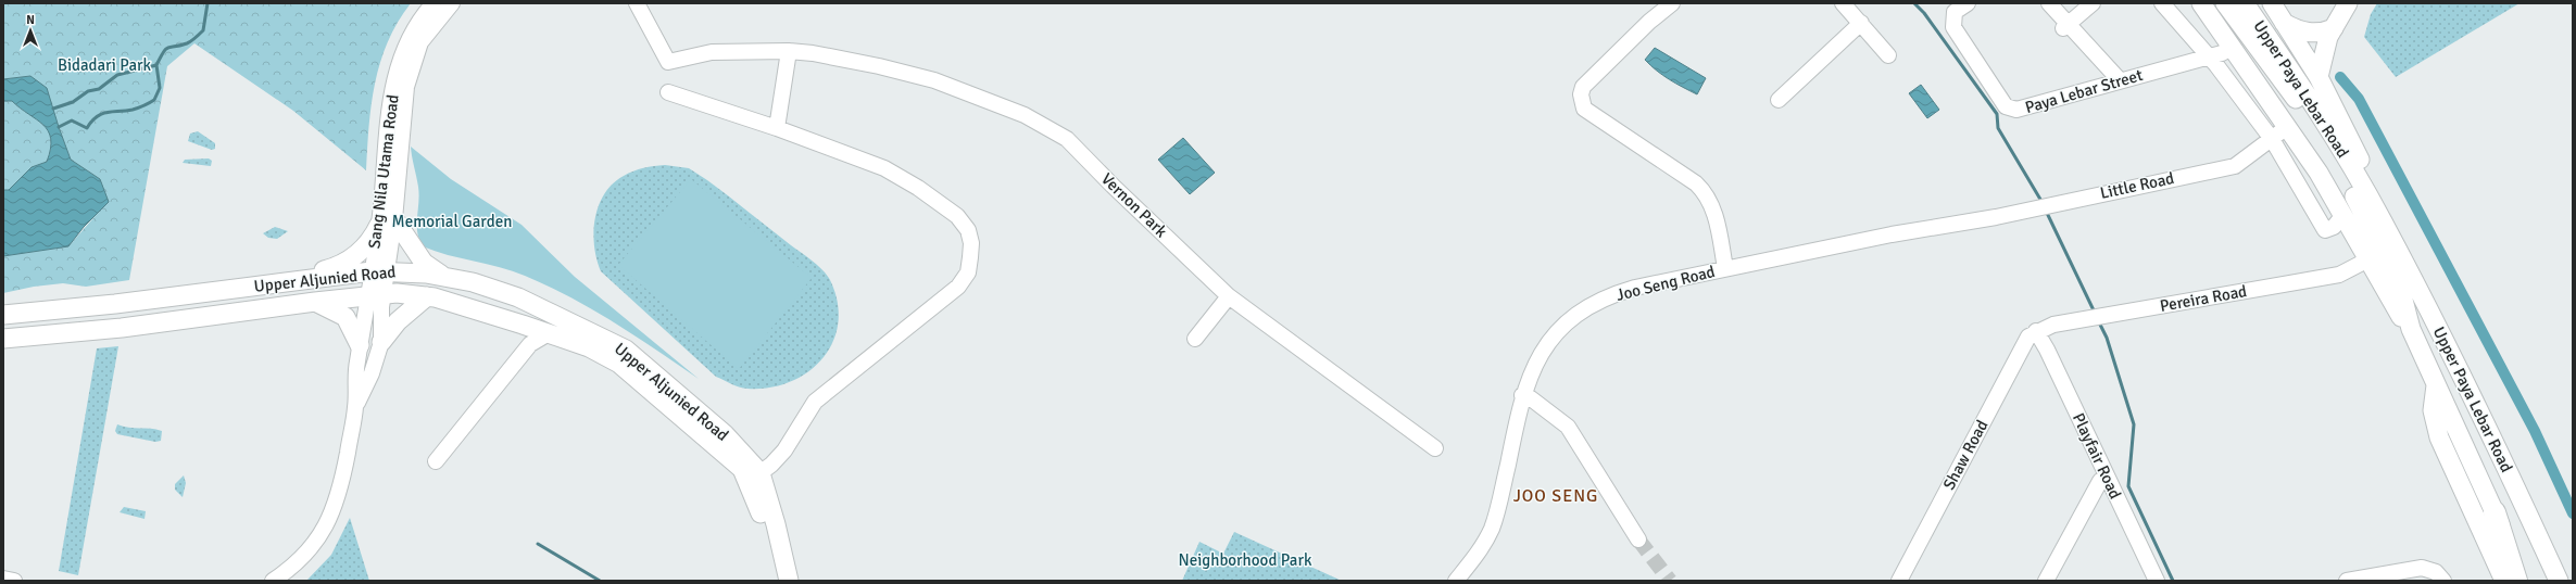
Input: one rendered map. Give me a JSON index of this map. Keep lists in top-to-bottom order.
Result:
{
  "streets": {
    "main road": ["Upper Paya Lebar Road", "Upper Aljunied Road"],
    "street": [
      "Paya Lebar Street",
      "Sang Nila Utama Road",
      "Little Road",
      "Vernon Park",
      "Joo Seng Road",
      "Pereira Road",
      "Shaw Road",
      "Playfair Road"
    ]
  },
  "crossings": [
    ["Upper Paya Lebar Road", "Paya Lebar Street"],
    ["Upper Paya Lebar Road", "Little Road"],
    ["Upper Paya Lebar Road", "Pereira Road"],
    ["Sang Nila Utama Road", "Upper Aljunied Road"],
    ["Little Road", "Joo Seng Road"],
    ["Pereira Road", "Shaw Road"],
    ["Pereira Road", "Playfair Road"],
    ["Shaw Road", "Playfair Road"]
  ],
  "districts": ["JOO SENG"],
  "parks": ["Bidadari Park", "Memorial Garden", "Neighborhood Park"],
  "north": "top"
}
